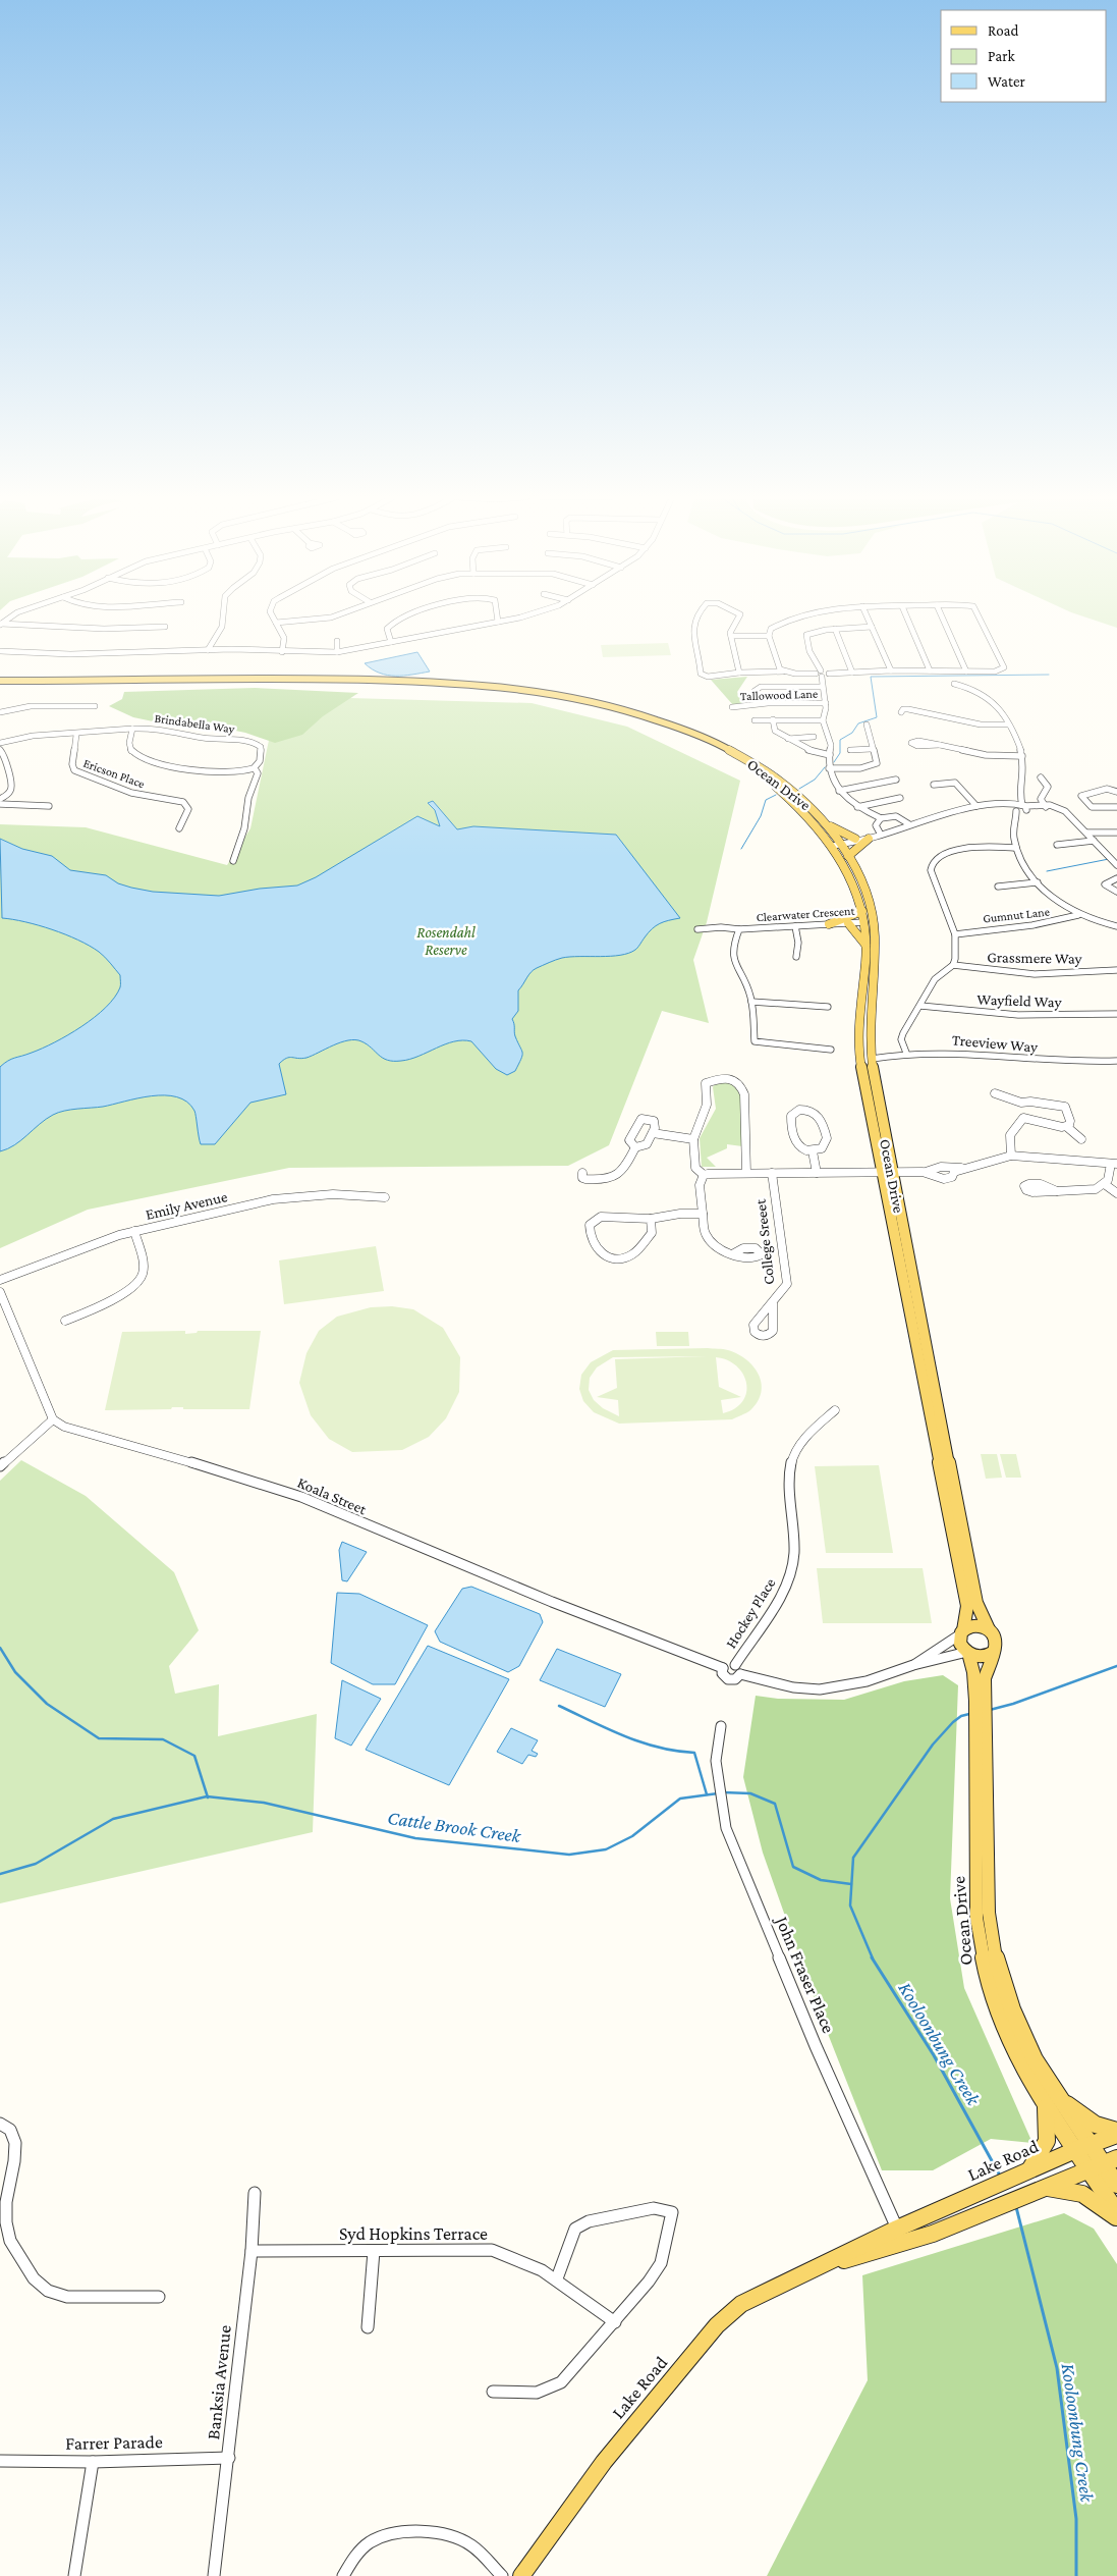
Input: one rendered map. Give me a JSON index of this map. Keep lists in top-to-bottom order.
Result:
{
  "streets": {
    "main road": ["Ocean Drive", "Lake Road"],
    "street": [
      "Tallowood Lane",
      "Brindabella Way",
      "Ericson Place",
      "Clearwater Crescent",
      "Gumnut Lane",
      "Grassmere Way",
      "Wayfield Way",
      "Treeview Way",
      "Emily Avenue",
      "College Sreeet",
      "Koala Street",
      "Hockey Place",
      "John Fraser Place",
      "Syd Hopkins Terrace",
      "Banksia Avenue",
      "Farrer Parade"
    ]
  },
  "crossings": [
    ["Brindabella Way", "Ericson Place"],
    ["Ocean Drive", "Clearwater Crescent"],
    ["Ocean Drive", "Treeview Way"],
    ["Ocean Drive", "Lake Road"],
    ["Koala Street", "Hockey Place"],
    ["John Fraser Place", "Lake Road"],
    ["Syd Hopkins Terrace", "Banksia Avenue"],
    ["Banksia Avenue", "Farrer Parade"]
  ],
  "water": ["Cattle Brook Creek", "Kooloonbung Creek"],
  "parks": ["Rosendahl Reserve"],
  "legend": ["Road", "Park", "Water"]
}
